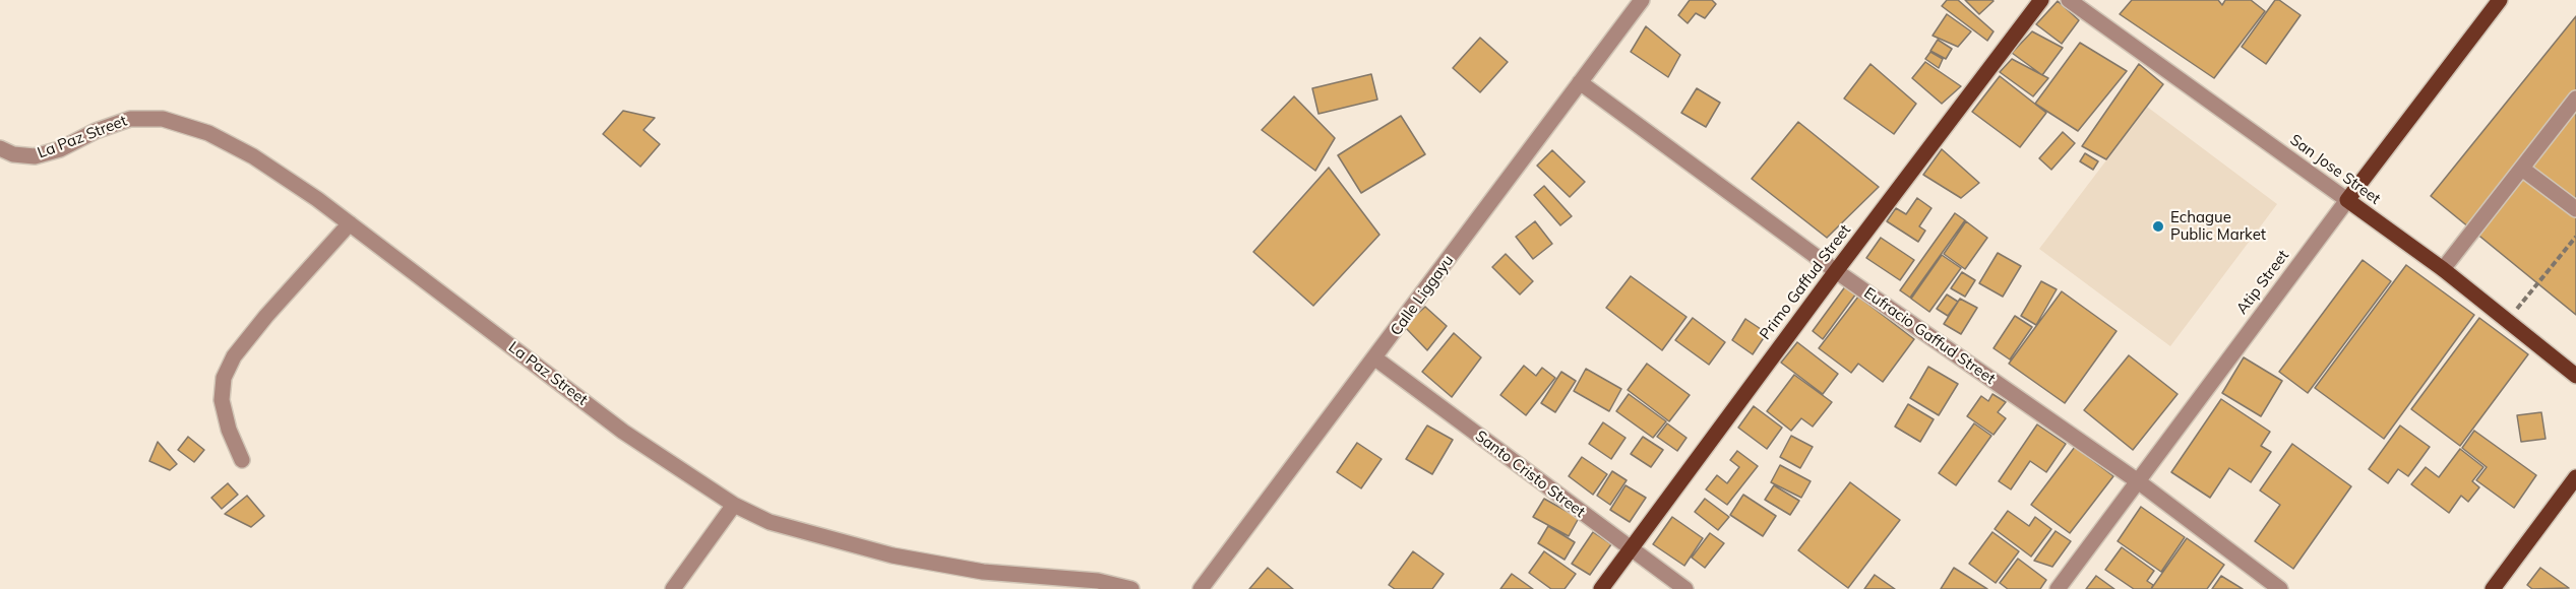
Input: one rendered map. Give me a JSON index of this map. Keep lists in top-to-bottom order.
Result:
{
  "streets": {
    "main road": ["San Jose Street", "Primo Gaffud Street", "Atip Street"],
    "street": [
      "La Paz Street",
      "Calle Liggayu",
      "Eufracio Gaffud Street",
      "Santo Cristo Street"
    ]
  },
  "crossings": [
    ["San Jose Street", "Atip Street"],
    ["Primo Gaffud Street", "Eufracio Gaffud Street"],
    ["Primo Gaffud Street", "Santo Cristo Street"],
    ["Atip Street", "Eufracio Gaffud Street"],
    ["Calle Liggayu", "Eufracio Gaffud Street"],
    ["Calle Liggayu", "Santo Cristo Street"]
  ],
  "places": ["Echague Public Market"]
}
